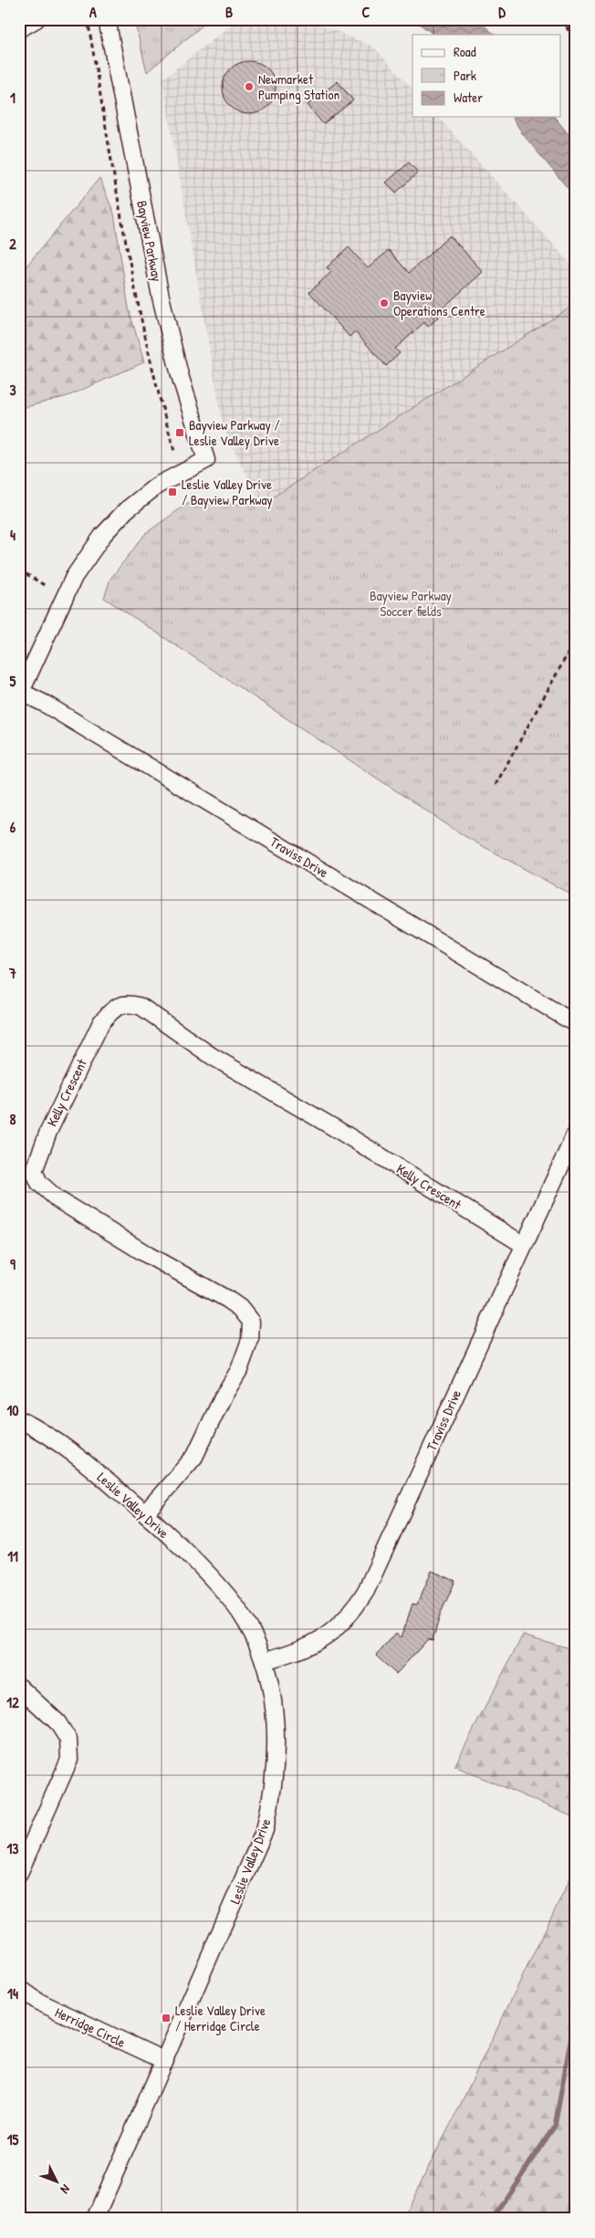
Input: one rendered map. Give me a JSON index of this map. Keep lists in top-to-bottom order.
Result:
{
  "streets": {
    "street": [
      "Bayview Parkway",
      "Traviss Drive",
      "Kelly Crescent",
      "Leslie Valley Drive",
      "Herridge Circle"
    ]
  },
  "crossings": [
    ["Bayview Parkway", "Traviss Drive"],
    ["Traviss Drive", "Kelly Crescent"],
    ["Traviss Drive", "Leslie Valley Drive"],
    ["Kelly Crescent", "Leslie Valley Drive"],
    ["Leslie Valley Drive", "Herridge Circle"]
  ],
  "parks": ["Bayview Parkway Soccer fields"],
  "places": {
    "other": ["Newmarket Pumping Station", "Bayview Operations Centre"],
    "transit": ["Bayview Parkway / Leslie Valley Drive", "Leslie Valley Drive / Bayview Parkway", "Leslie Valley Drive / Herridge Circle"]
  },
  "legend": ["Road", "Park", "Water"],
  "north": "bottom right",
  "grid": {
    "columns": [
      "A",
      "B",
      "C",
      "D"
    ],
    "rows": [
      "1",
      "2",
      "3",
      "4",
      "5",
      "6",
      "7",
      "8",
      "9",
      "10",
      "11",
      "12",
      "13",
      "14",
      "15"
    ]
  }
}
